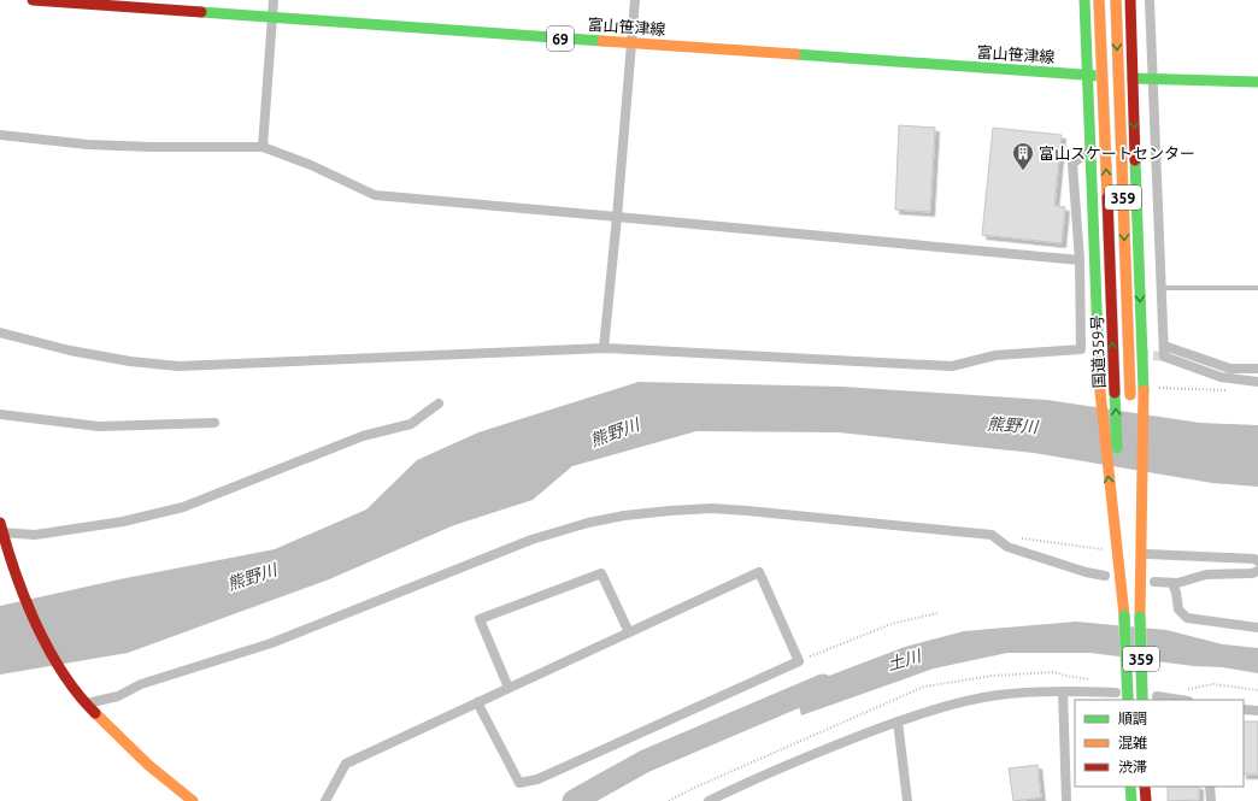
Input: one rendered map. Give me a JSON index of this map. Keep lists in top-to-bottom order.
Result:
{
  "streets": {
    "main road": [
      "富山笹津線",
      "69",
      "359",
      "国道359号"
    ]
  },
  "crossings": [
    ["359", "国道359号"]
  ],
  "water": ["熊野川", "土川"],
  "places": {
    "building": ["富山スケートセンター"]
  },
  "legend": ["順調", "混雑", "渋滞"]
}
